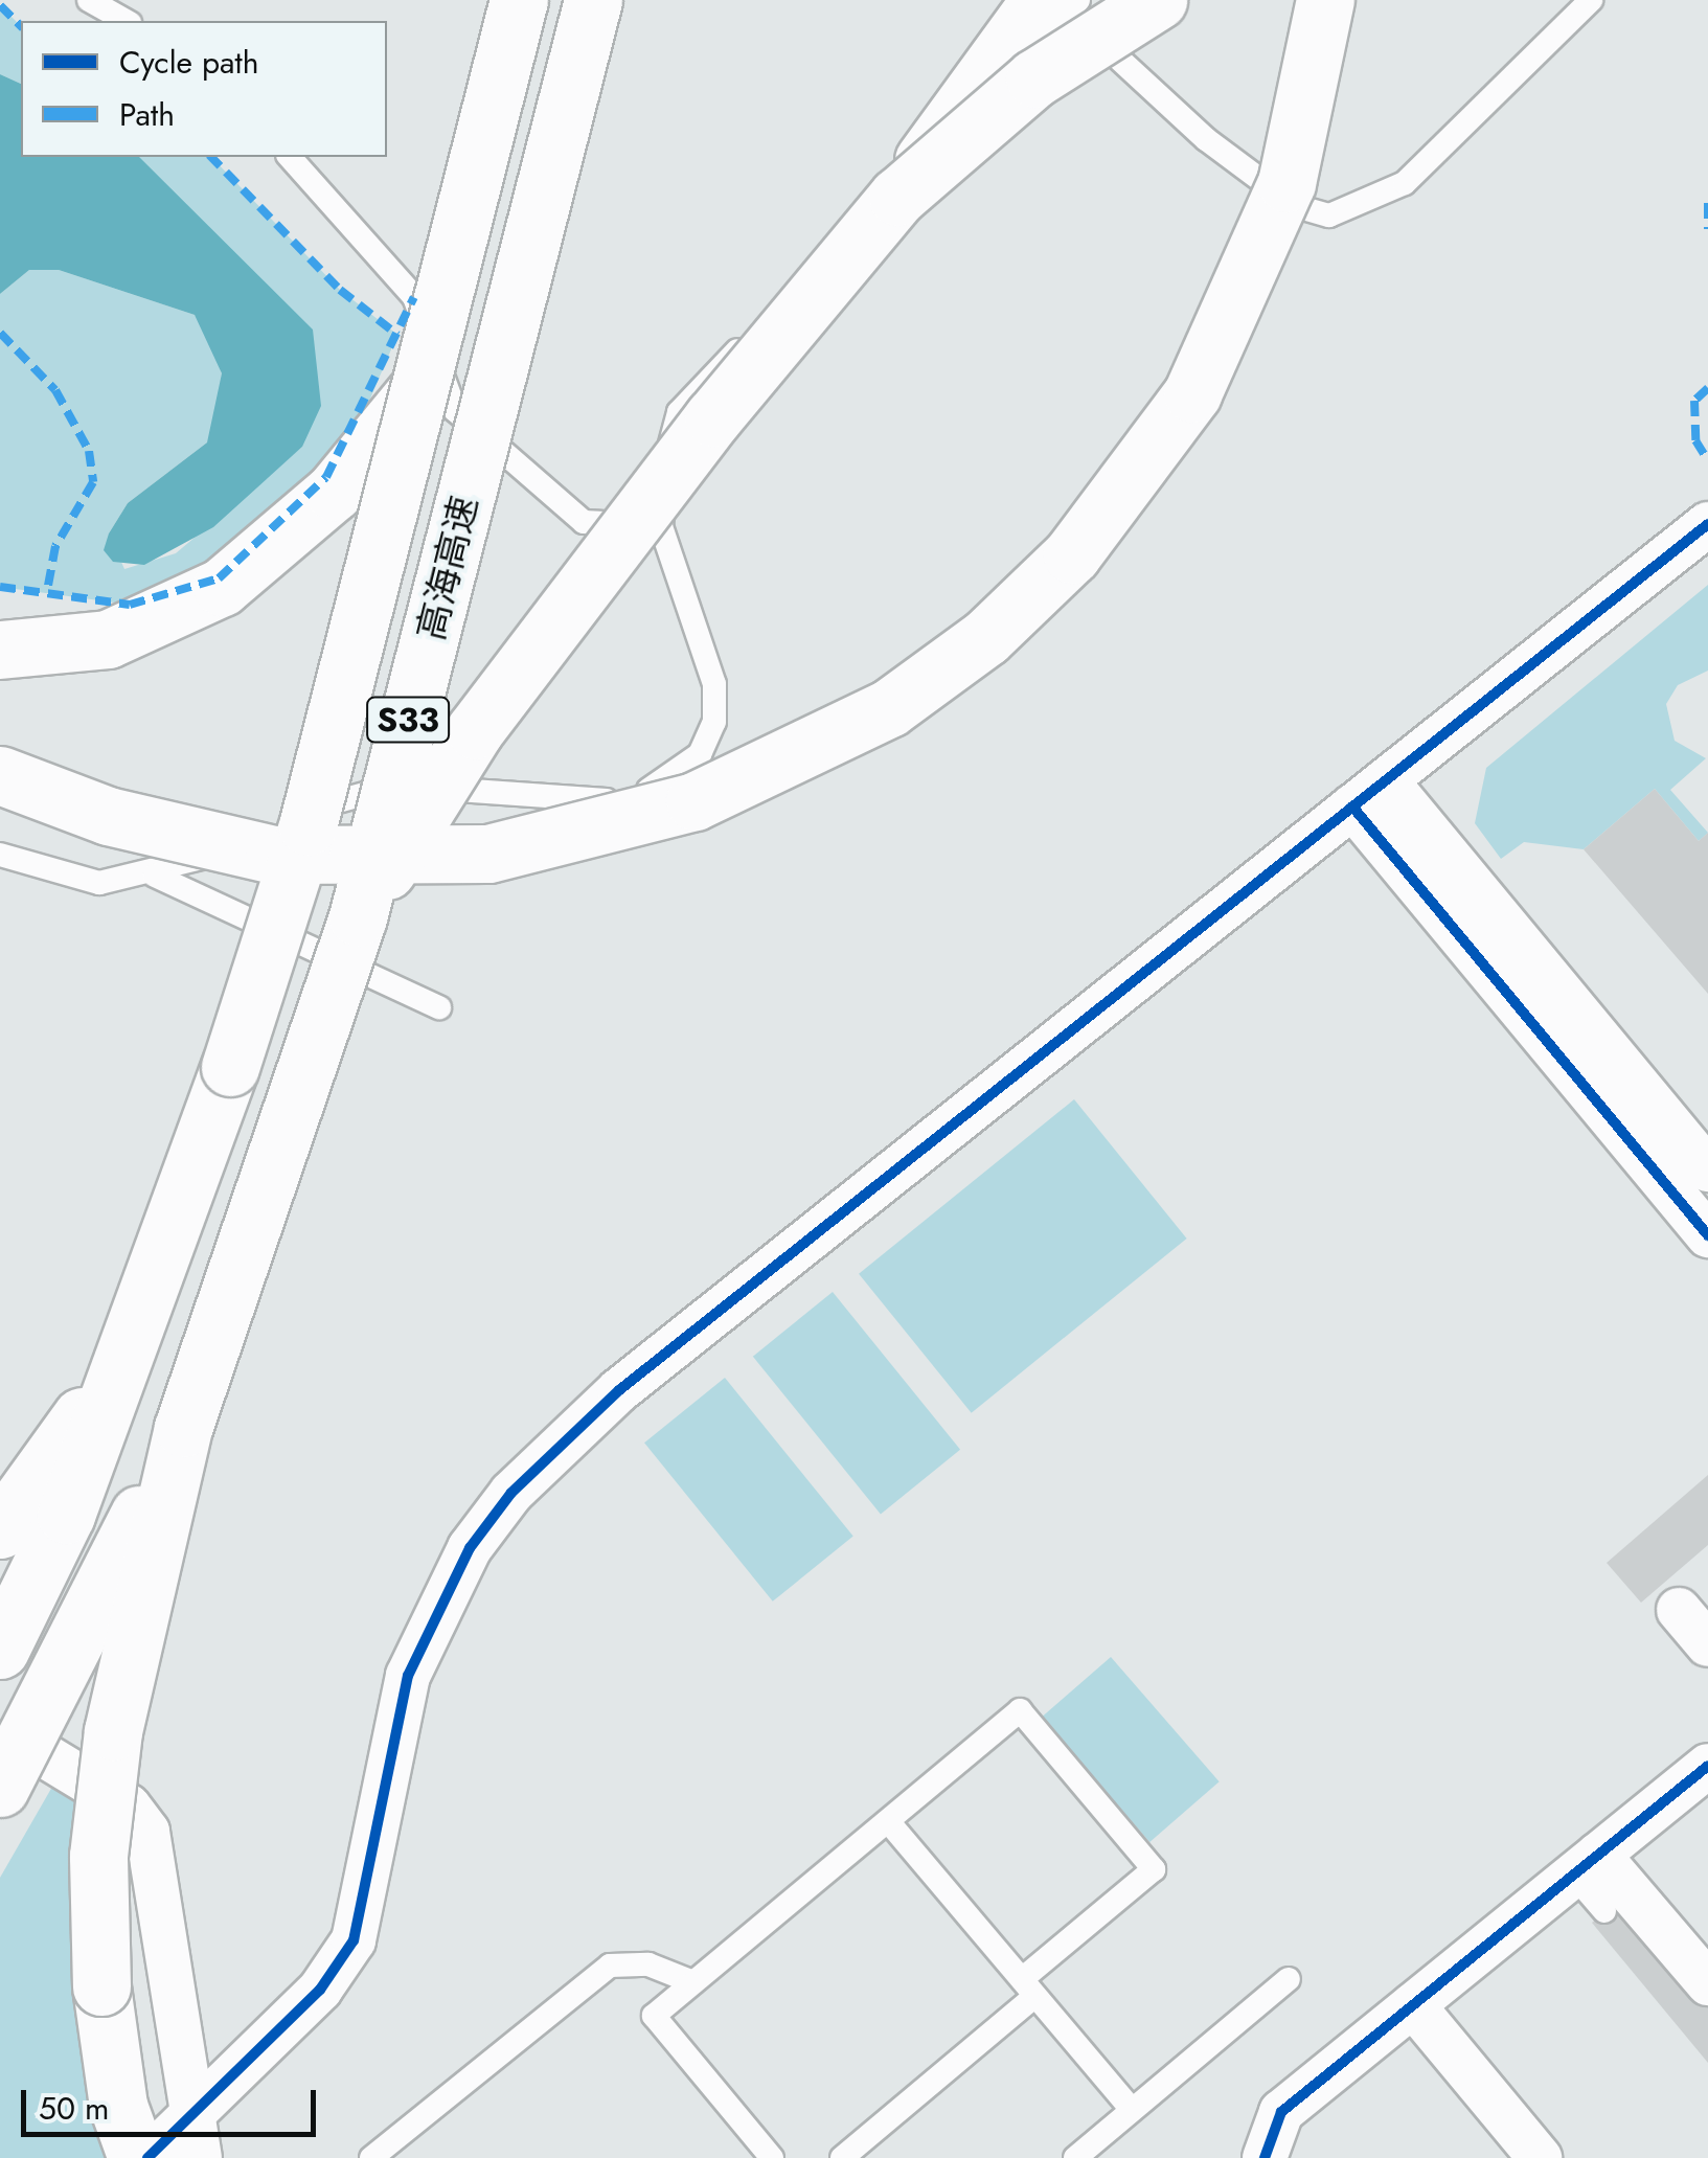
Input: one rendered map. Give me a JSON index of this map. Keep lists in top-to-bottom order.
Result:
{
  "streets": {
    "highway": ["高海高速", "S33"]
  },
  "legend": ["Cycle path", "Path"],
  "scale_bar": "50 m"
}
